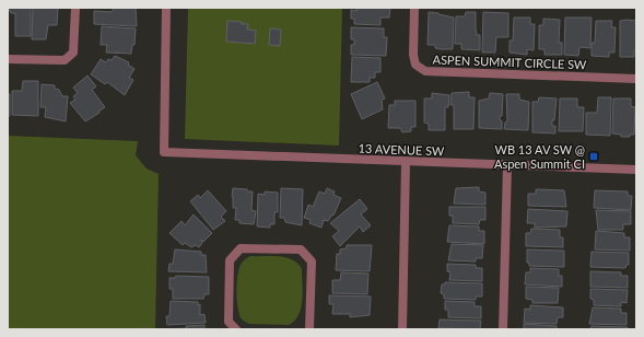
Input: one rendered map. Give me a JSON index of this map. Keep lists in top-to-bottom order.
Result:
{
  "streets": {
    "street": ["ASPEN SUMMIT CIRCLE SW", "13 AVENUE SW"]
  },
  "places": {
    "transit": ["WB 13 AV SW @ Aspen Summit CI"]
  }
}
